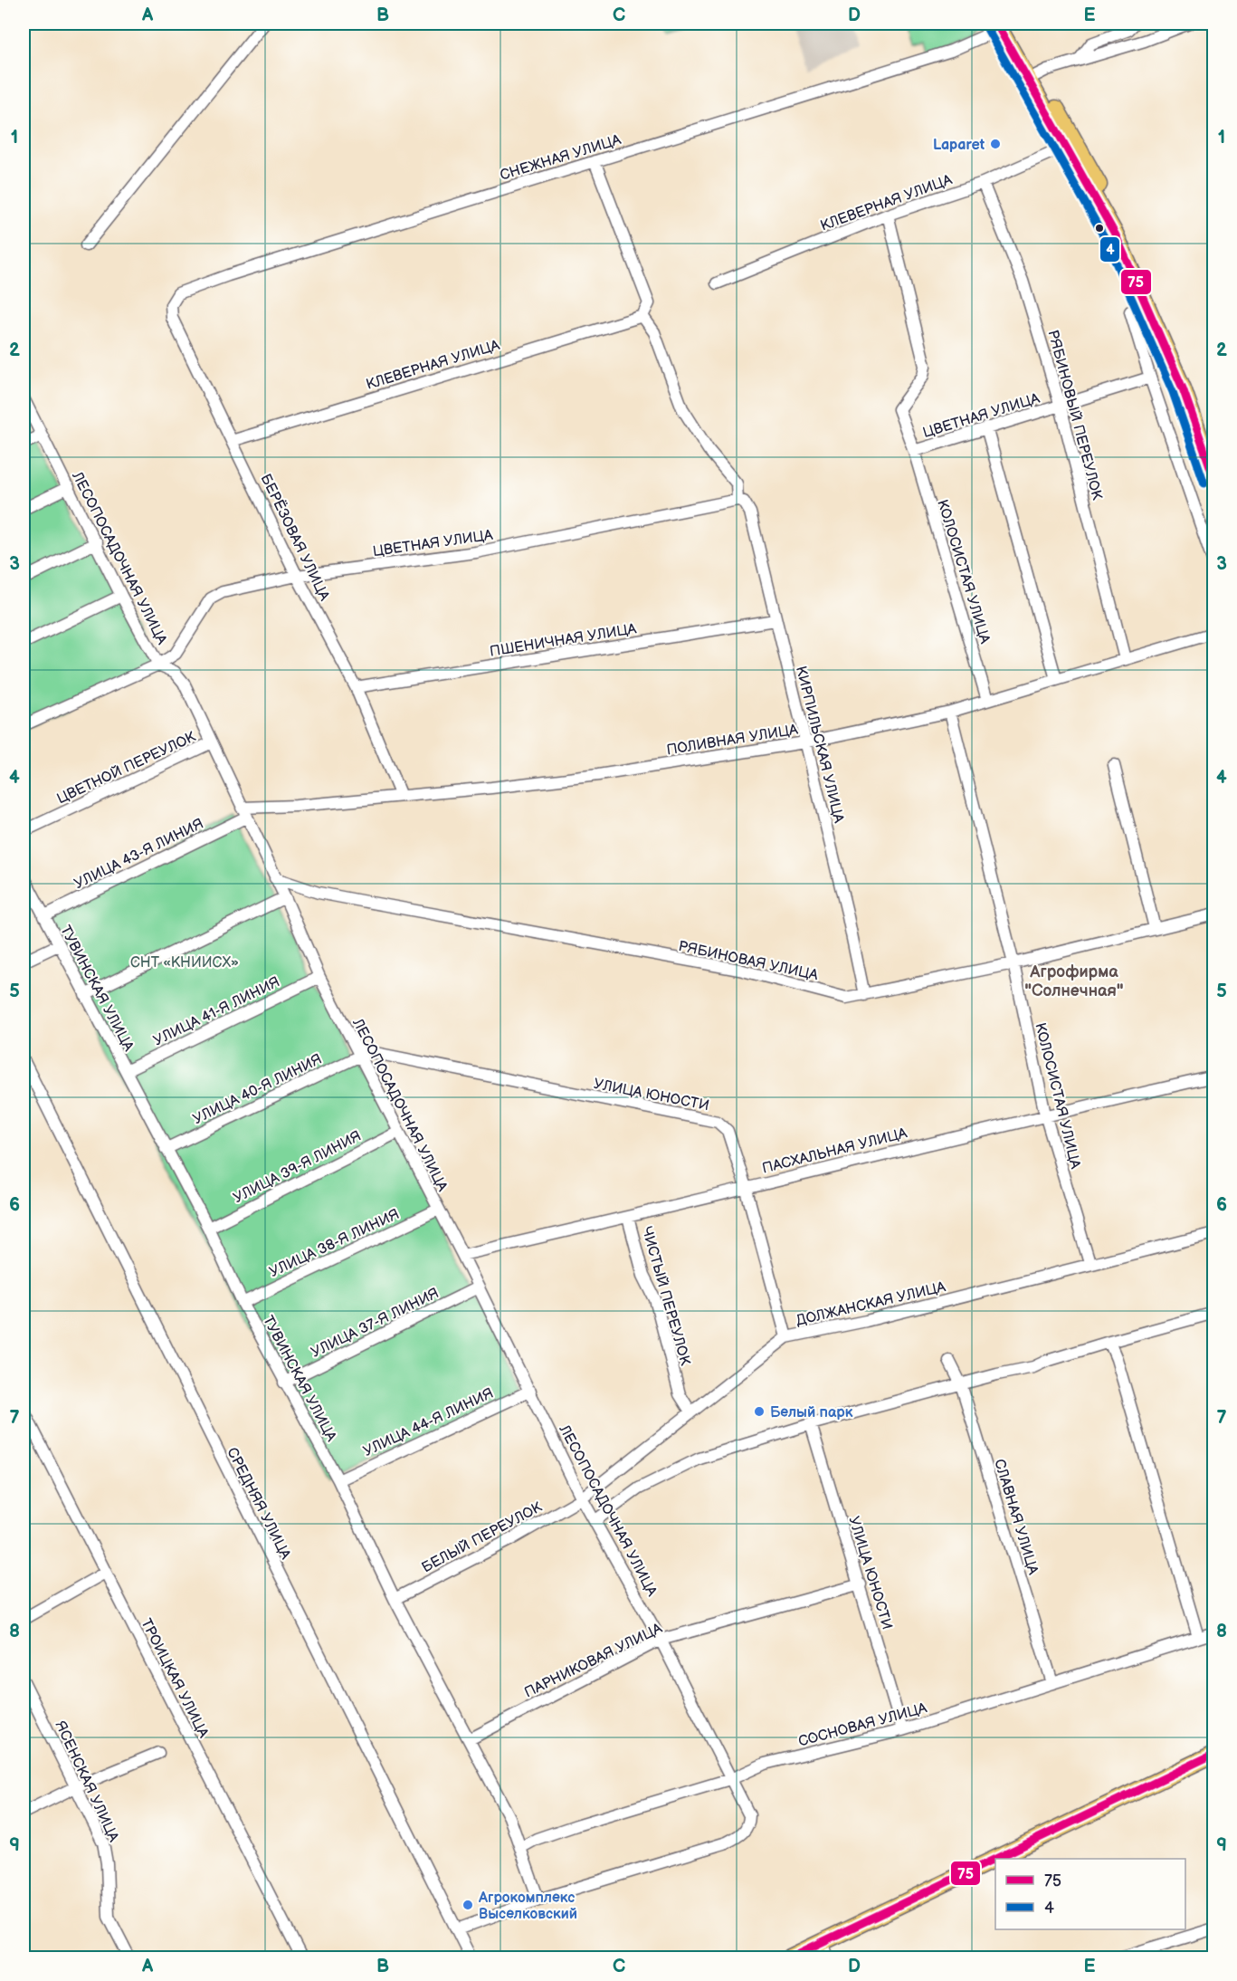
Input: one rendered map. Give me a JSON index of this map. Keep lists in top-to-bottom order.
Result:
{
  "streets": {
    "street": [
      "СНЕЖНАЯ УЛИЦА",
      "КЛЕВЕРНАЯ УЛИЦА",
      "ЦВЕТНАЯ УЛИЦА",
      "РЯБИНОВЫЙ ПЕРЕУЛОК",
      "БЕРЁЗОВАЯ УЛИЦА",
      "ЛЕСОПОСАДОЧНАЯ УЛИЦА",
      "КОЛОСИСТАЯ УЛИЦА",
      "ПШЕНИЧНАЯ УЛИЦА",
      "ПОЛИВНАЯ УЛИЦА",
      "КИРПИЛЬСКАЯ УЛИЦА",
      "ЦВЕТНОЙ ПЕРЕУЛОК",
      "УЛИЦА 43-Я ЛИНИЯ",
      "РЯБИНОВАЯ УЛИЦА",
      "ТУВИНСКАЯ УЛИЦА",
      "УЛИЦА 41-Я ЛИНИЯ",
      "УЛИЦА 40-Я ЛИНИЯ",
      "УЛИЦА ЮНОСТИ",
      "ПАСХАЛЬНАЯ УЛИЦА",
      "УЛИЦА 39-Я ЛИНИЯ",
      "УЛИЦА 38-Я ЛИНИЯ",
      "ЧИСТЫЙ ПЕРЕУЛОК",
      "ДОЛЖАНСКАЯ УЛИЦА",
      "УЛИЦА 37-Я ЛИНИЯ",
      "УЛИЦА 44-Я ЛИНИЯ",
      "СРЕДНЯЯ УЛИЦА",
      "СЛАВНАЯ УЛИЦА",
      "БЕЛЫЙ ПЕРЕУЛОК",
      "ПАРНИКОВАЯ УЛИЦА",
      "ТРОИЦКАЯ УЛИЦА",
      "СОСНОВАЯ УЛИЦА",
      "ЯСЕНСКАЯ УЛИЦА"
    ]
  },
  "crossings": [
    ["СНЕЖНАЯ УЛИЦА", "БЕРЁЗОВАЯ УЛИЦА"],
    ["КЛЕВЕРНАЯ УЛИЦА", "РЯБИНОВЫЙ ПЕРЕУЛОК"],
    ["КЛЕВЕРНАЯ УЛИЦА", "БЕРЁЗОВАЯ УЛИЦА"],
    ["КЛЕВЕРНАЯ УЛИЦА", "КОЛОСИСТАЯ УЛИЦА"],
    ["КЛЕВЕРНАЯ УЛИЦА", "КИРПИЛЬСКАЯ УЛИЦА"],
    ["ЦВЕТНАЯ УЛИЦА", "РЯБИНОВЫЙ ПЕРЕУЛОК"],
    ["ЦВЕТНАЯ УЛИЦА", "БЕРЁЗОВАЯ УЛИЦА"],
    ["ЦВЕТНАЯ УЛИЦА", "ЛЕСОПОСАДОЧНАЯ УЛИЦА"],
    ["ЦВЕТНАЯ УЛИЦА", "КОЛОСИСТАЯ УЛИЦА"],
    ["ЦВЕТНАЯ УЛИЦА", "КИРПИЛЬСКАЯ УЛИЦА"],
    ["РЯБИНОВЫЙ ПЕРЕУЛОК", "ПОЛИВНАЯ УЛИЦА"],
    ["БЕРЁЗОВАЯ УЛИЦА", "ПШЕНИЧНАЯ УЛИЦА"],
    ["БЕРЁЗОВАЯ УЛИЦА", "ПОЛИВНАЯ УЛИЦА"],
    ["ЛЕСОПОСАДОЧНАЯ УЛИЦА", "ПОЛИВНАЯ УЛИЦА"],
    ["ЛЕСОПОСАДОЧНАЯ УЛИЦА", "ЦВЕТНОЙ ПЕРЕУЛОК"],
    ["ЛЕСОПОСАДОЧНАЯ УЛИЦА", "УЛИЦА 43-Я ЛИНИЯ"],
    ["ЛЕСОПОСАДОЧНАЯ УЛИЦА", "РЯБИНОВАЯ УЛИЦА"],
    ["ЛЕСОПОСАДОЧНАЯ УЛИЦА", "ТУВИНСКАЯ УЛИЦА"],
    ["ЛЕСОПОСАДОЧНАЯ УЛИЦА", "УЛИЦА 41-Я ЛИНИЯ"],
    ["ЛЕСОПОСАДОЧНАЯ УЛИЦА", "УЛИЦА 40-Я ЛИНИЯ"],
    ["ЛЕСОПОСАДОЧНАЯ УЛИЦА", "УЛИЦА ЮНОСТИ"],
    ["ЛЕСОПОСАДОЧНАЯ УЛИЦА", "ПАСХАЛЬНАЯ УЛИЦА"],
    ["ЛЕСОПОСАДОЧНАЯ УЛИЦА", "УЛИЦА 39-Я ЛИНИЯ"],
    ["ЛЕСОПОСАДОЧНАЯ УЛИЦА", "УЛИЦА 38-Я ЛИНИЯ"],
    ["ЛЕСОПОСАДОЧНАЯ УЛИЦА", "ДОЛЖАНСКАЯ УЛИЦА"],
    ["ЛЕСОПОСАДОЧНАЯ УЛИЦА", "УЛИЦА 37-Я ЛИНИЯ"],
    ["ЛЕСОПОСАДОЧНАЯ УЛИЦА", "УЛИЦА 44-Я ЛИНИЯ"],
    ["ЛЕСОПОСАДОЧНАЯ УЛИЦА", "БЕЛЫЙ ПЕРЕУЛОК"],
    ["ЛЕСОПОСАДОЧНАЯ УЛИЦА", "ПАРНИКОВАЯ УЛИЦА"],
    ["ЛЕСОПОСАДОЧНАЯ УЛИЦА", "СОСНОВАЯ УЛИЦА"],
    ["КОЛОСИСТАЯ УЛИЦА", "ПОЛИВНАЯ УЛИЦА"],
    ["КОЛОСИСТАЯ УЛИЦА", "РЯБИНОВАЯ УЛИЦА"],
    ["КОЛОСИСТАЯ УЛИЦА", "ПАСХАЛЬНАЯ УЛИЦА"],
    ["КОЛОСИСТАЯ УЛИЦА", "ДОЛЖАНСКАЯ УЛИЦА"],
    ["ПШЕНИЧНАЯ УЛИЦА", "КИРПИЛЬСКАЯ УЛИЦА"],
    ["ПОЛИВНАЯ УЛИЦА", "КИРПИЛЬСКАЯ УЛИЦА"],
    ["ПОЛИВНАЯ УЛИЦА", "УЛИЦА 43-Я ЛИНИЯ"],
    ["КИРПИЛЬСКАЯ УЛИЦА", "РЯБИНОВАЯ УЛИЦА"],
    ["УЛИЦА 43-Я ЛИНИЯ", "ТУВИНСКАЯ УЛИЦА"],
    ["ТУВИНСКАЯ УЛИЦА", "УЛИЦА 41-Я ЛИНИЯ"],
    ["ТУВИНСКАЯ УЛИЦА", "УЛИЦА 40-Я ЛИНИЯ"],
    ["ТУВИНСКАЯ УЛИЦА", "УЛИЦА 39-Я ЛИНИЯ"],
    ["ТУВИНСКАЯ УЛИЦА", "УЛИЦА 38-Я ЛИНИЯ"],
    ["ТУВИНСКАЯ УЛИЦА", "УЛИЦА 37-Я ЛИНИЯ"],
    ["ТУВИНСКАЯ УЛИЦА", "УЛИЦА 44-Я ЛИНИЯ"],
    ["ТУВИНСКАЯ УЛИЦА", "БЕЛЫЙ ПЕРЕУЛОК"],
    ["ТУВИНСКАЯ УЛИЦА", "ПАРНИКОВАЯ УЛИЦА"],
    ["ТУВИНСКАЯ УЛИЦА", "СОСНОВАЯ УЛИЦА"],
    ["УЛИЦА 40-Я ЛИНИЯ", "УЛИЦА ЮНОСТИ"],
    ["УЛИЦА ЮНОСТИ", "ПАСХАЛЬНАЯ УЛИЦА"],
    ["УЛИЦА ЮНОСТИ", "ДОЛЖАНСКАЯ УЛИЦА"],
    ["УЛИЦА ЮНОСТИ", "ПАРНИКОВАЯ УЛИЦА"],
    ["УЛИЦА ЮНОСТИ", "СОСНОВАЯ УЛИЦА"],
    ["ПАСХАЛЬНАЯ УЛИЦА", "ЧИСТЫЙ ПЕРЕУЛОК"],
    ["ЧИСТЫЙ ПЕРЕУЛОК", "ДОЛЖАНСКАЯ УЛИЦА"],
    ["ДОЛЖАНСКАЯ УЛИЦА", "БЕЛЫЙ ПЕРЕУЛОК"],
    ["СЛАВНАЯ УЛИЦА", "СОСНОВАЯ УЛИЦА"]
  ],
  "districts": ["Агрофирма \"Солнечная\""],
  "parks": ["СНТ «КНИИСХ»"],
  "places": ["Laparet", "Белый парк", "Агрокомплекс Выселковский"],
  "lines": ["transit line 75", "transit line 4"],
  "legend": ["75", "4"],
  "grid": {
    "columns": [
      "A",
      "B",
      "C",
      "D",
      "E"
    ],
    "rows": [
      "1",
      "2",
      "3",
      "4",
      "5",
      "6",
      "7",
      "8",
      "9"
    ]
  }
}
